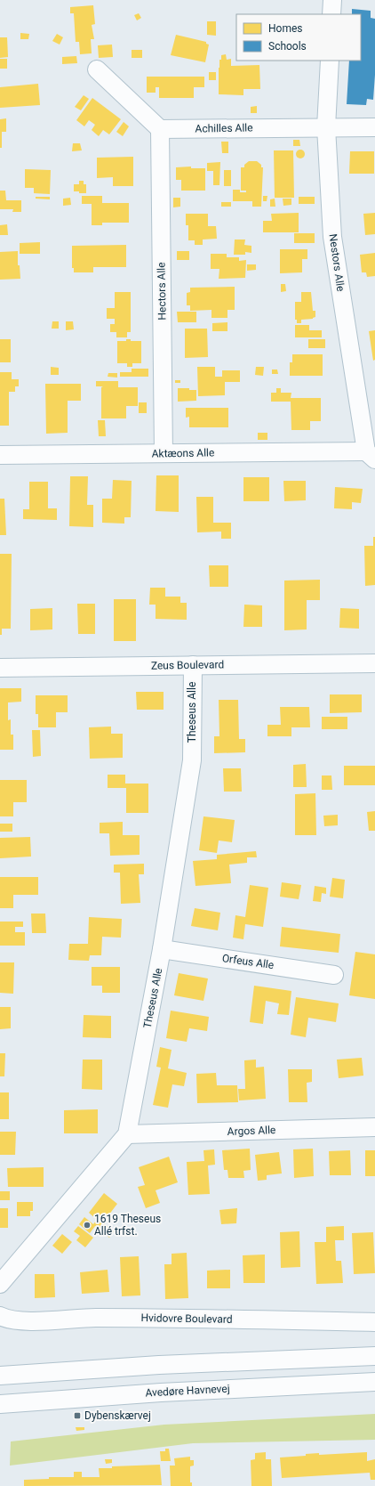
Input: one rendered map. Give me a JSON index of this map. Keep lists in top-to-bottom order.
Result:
{
  "streets": {
    "street": [
      "Achilles Alle",
      "Nestors Alle",
      "Hectors Alle",
      "Aktæons Alle",
      "Zeus Boulevard",
      "Theseus Alle",
      "Orfeus Alle",
      "Argos Alle",
      "Hvidovre Boulevard",
      "Avedøre Havnevej"
    ]
  },
  "crossings": [
    ["Achilles Alle", "Nestors Alle"],
    ["Achilles Alle", "Hectors Alle"],
    ["Nestors Alle", "Aktæons Alle"],
    ["Hectors Alle", "Aktæons Alle"],
    ["Zeus Boulevard", "Theseus Alle"],
    ["Theseus Alle", "Orfeus Alle"],
    ["Theseus Alle", "Argos Alle"]
  ],
  "places": {
    "other": ["1619 Theseus Allé trfst."],
    "transit": ["Dybenskærvej"]
  },
  "legend": ["Homes", "Schools"]
}
